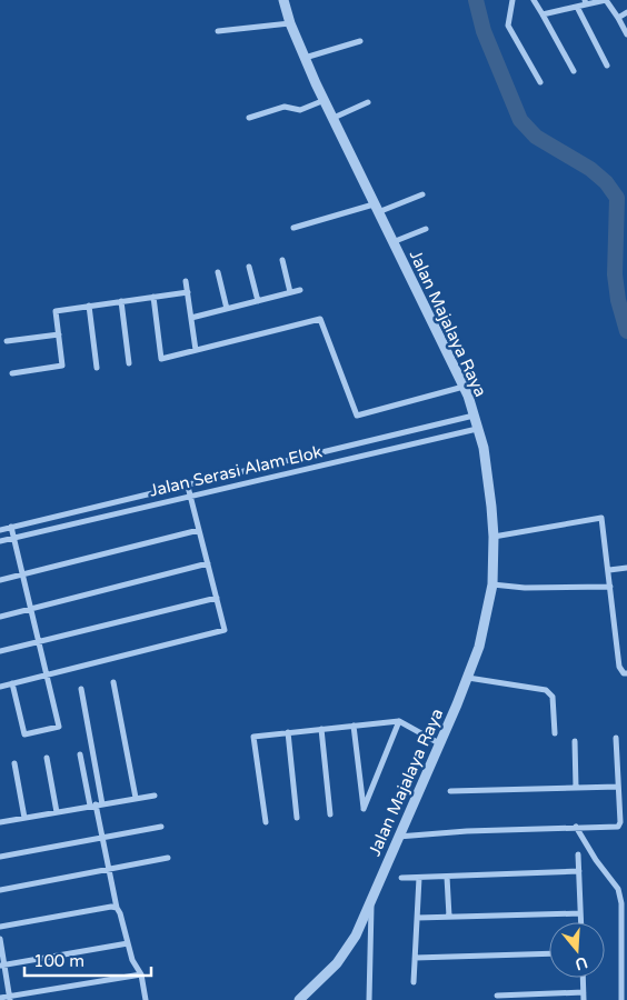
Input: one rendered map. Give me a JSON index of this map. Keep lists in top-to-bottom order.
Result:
{
  "streets": {
    "street": ["Jalan Majalaya Raya", "Jalan Serasi Alam Elok"]
  },
  "crossings": [
    ["Jalan Majalaya Raya", "Jalan Serasi Alam Elok"]
  ],
  "scale_bar": "100 m",
  "north": "bottom"
}
